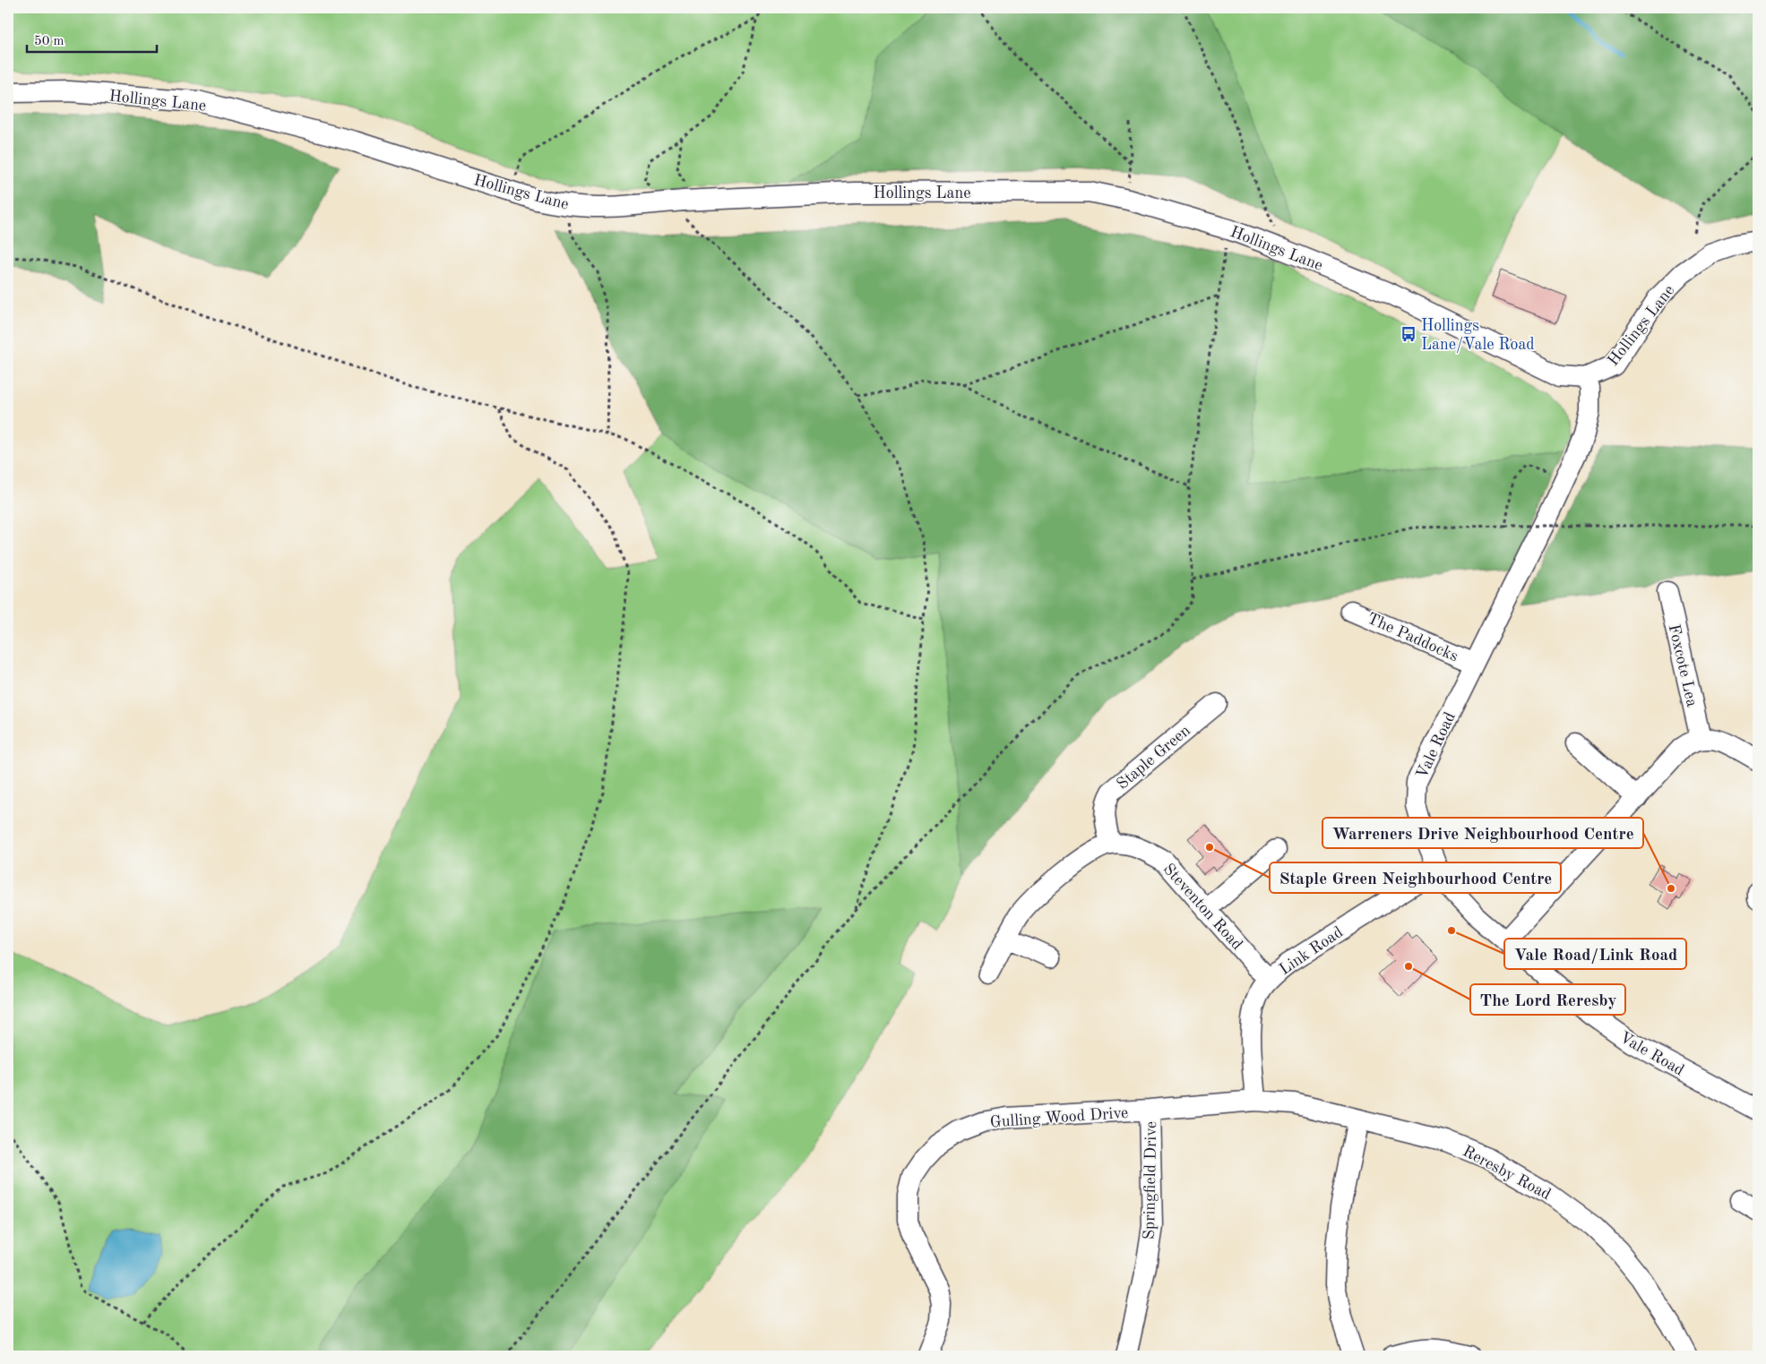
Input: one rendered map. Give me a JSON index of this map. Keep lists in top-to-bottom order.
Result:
{
  "streets": {
    "street": [
      "Hollings Lane",
      "The Paddocks",
      "Foxcote Lea",
      "Vale Road",
      "Staple Green",
      "Steventon Road",
      "Link Road",
      "Gulling Wood Drive",
      "Reresby Road",
      "Springfield Drive"
    ]
  },
  "crossings": [
    ["Hollings Lane", "Vale Road"],
    ["The Paddocks", "Vale Road"],
    ["Vale Road", "Link Road"],
    ["Staple Green", "Steventon Road"],
    ["Steventon Road", "Link Road"],
    ["Link Road", "Gulling Wood Drive"],
    ["Link Road", "Reresby Road"],
    ["Gulling Wood Drive", "Reresby Road"],
    ["Gulling Wood Drive", "Springfield Drive"]
  ],
  "places": {
    "bus stop": ["Hollings Lane/Vale Road"],
    "other": [
      "Staple Green Neighbourhood Centre",
      "Warreners Drive Neighbourhood Centre",
      "Vale Road/Link Road",
      "The Lord Reresby"
    ]
  },
  "scale_bar": "50 m"
}
